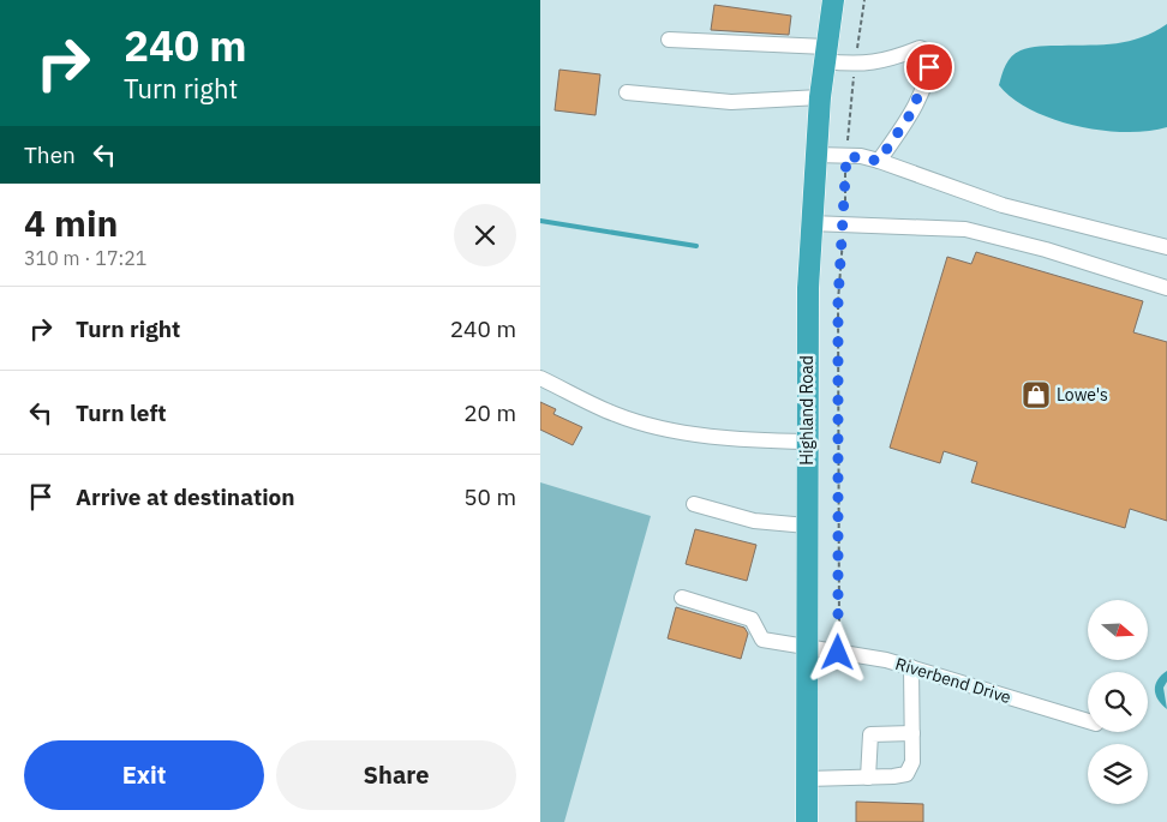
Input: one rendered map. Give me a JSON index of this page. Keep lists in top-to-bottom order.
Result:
{
  "streets": {
    "highway": ["Highland Road"],
    "lane": ["Riverbend Drive"]
  },
  "crossings": [
    ["Highland Road", "Riverbend Drive"]
  ],
  "places": {
    "shop": ["Lowe's"]
  },
  "north": "right",
  "page": {
    "turn": ["240 m", "Turn right"],
    "then": "Then",
    "heading": ["4 min", "310 m · 17:21"],
    "list": [
      {
        "name": "Turn right",
        "value": "240 m"
      },
      {
        "name": "Turn left",
        "value": "20 m"
      },
      {
        "name": "Arrive at destination",
        "value": "50 m"
      }
    ],
    "buttons": ["Exit", "Share"]
  }
}
